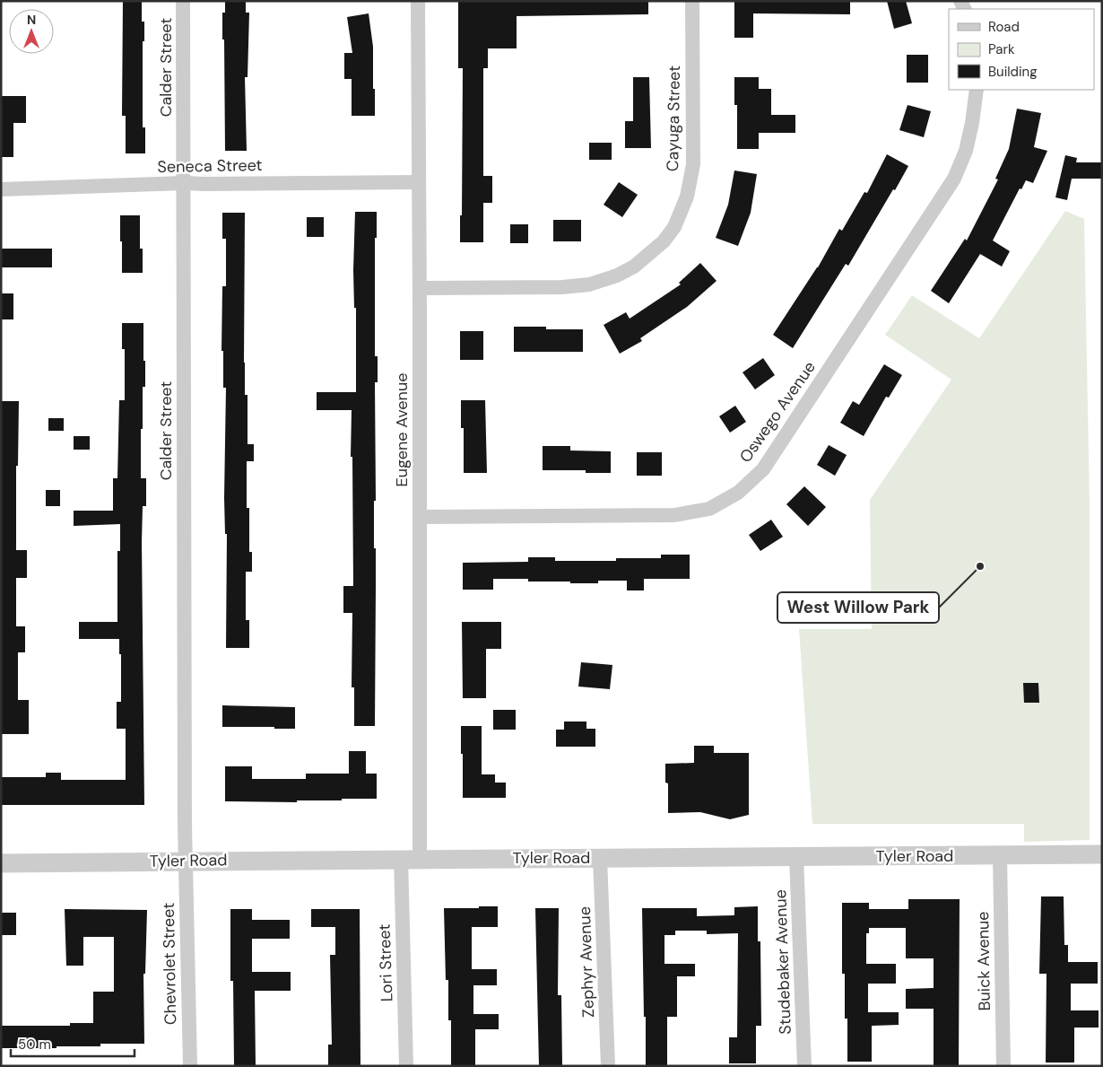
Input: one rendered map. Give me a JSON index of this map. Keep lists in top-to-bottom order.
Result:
{
  "streets": {
    "street": [
      "Calder Street",
      "Cayuga Street",
      "Seneca Street",
      "Oswego Avenue",
      "Eugene Avenue",
      "Tyler Road",
      "Buick Avenue",
      "Zephyr Avenue",
      "Studebaker Avenue",
      "Lori Street",
      "Chevrolet Street"
    ]
  },
  "crossings": [
    ["Calder Street", "Seneca Street"],
    ["Calder Street", "Tyler Road"],
    ["Calder Street", "Chevrolet Street"],
    ["Cayuga Street", "Eugene Avenue"],
    ["Seneca Street", "Eugene Avenue"],
    ["Oswego Avenue", "Eugene Avenue"],
    ["Eugene Avenue", "Tyler Road"],
    ["Eugene Avenue", "Lori Street"],
    ["Tyler Road", "Buick Avenue"],
    ["Tyler Road", "Zephyr Avenue"],
    ["Tyler Road", "Studebaker Avenue"],
    ["Tyler Road", "Lori Street"],
    ["Tyler Road", "Chevrolet Street"]
  ],
  "places": ["West Willow Park"],
  "legend": ["Road", "Park", "Building"],
  "scale_bar": "50 m",
  "north": "top"
}
